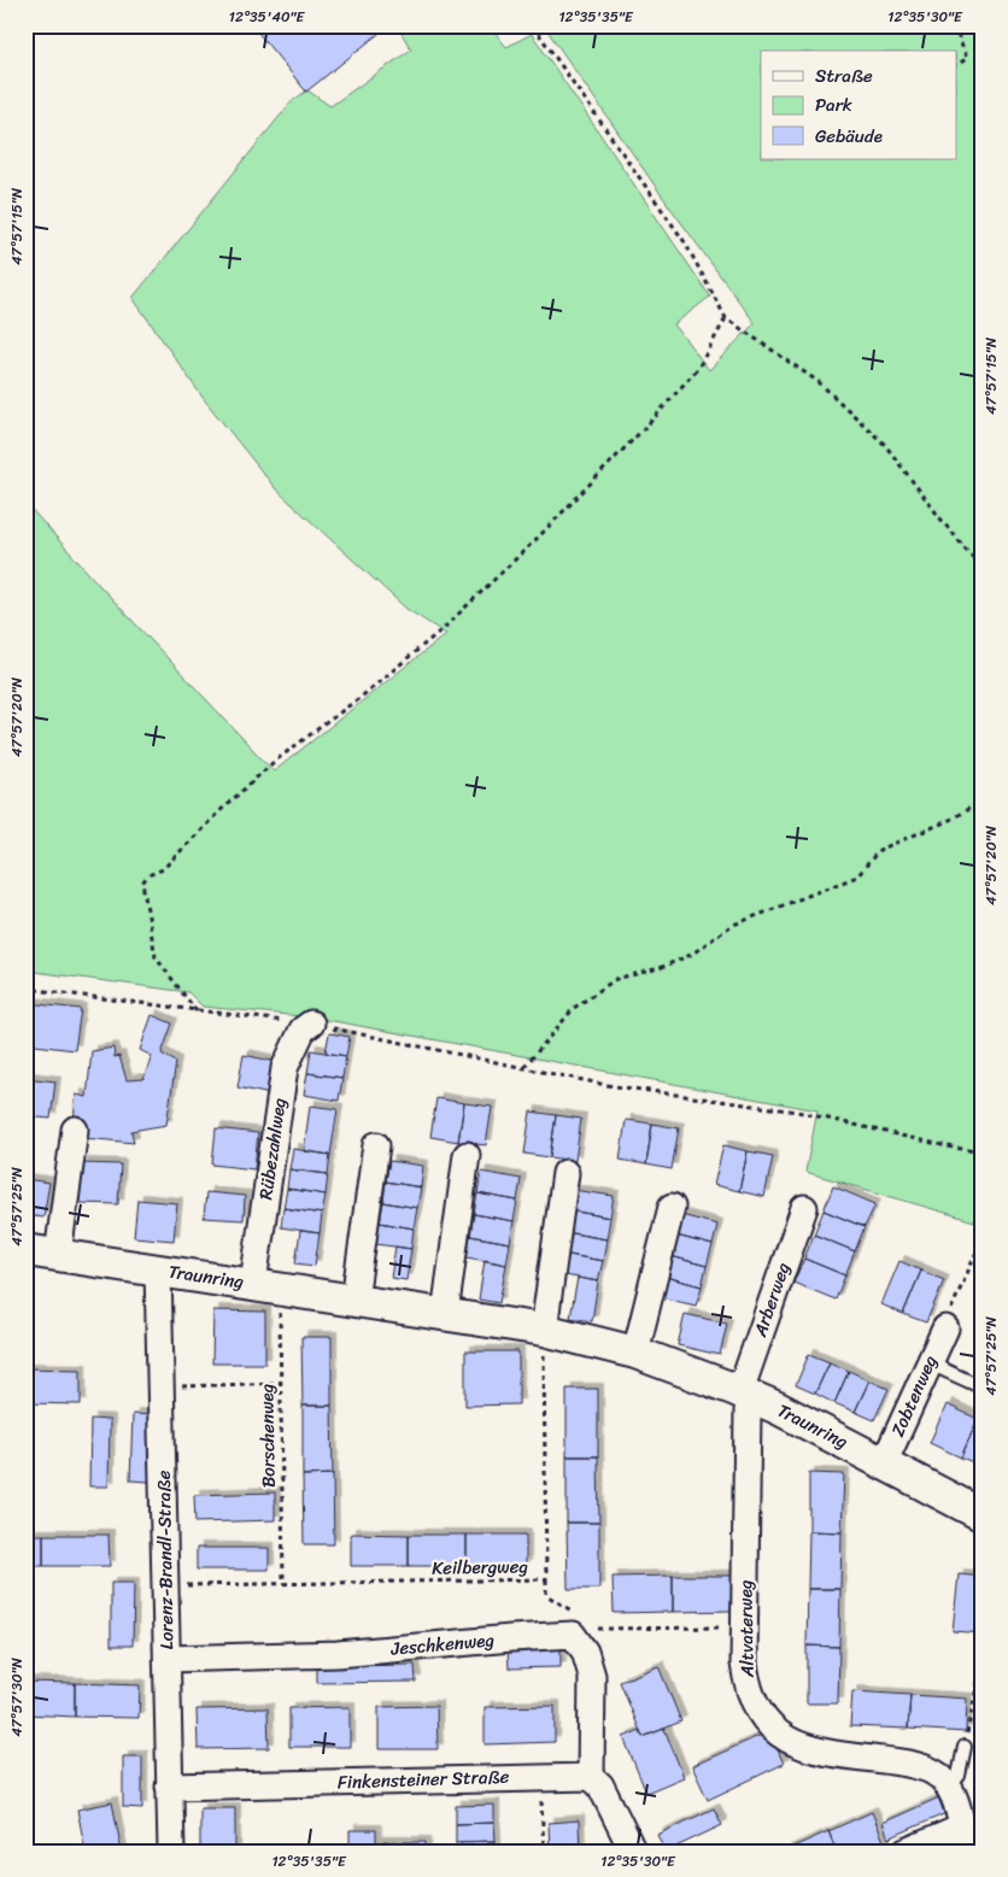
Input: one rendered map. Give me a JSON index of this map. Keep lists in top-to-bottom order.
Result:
{
  "streets": {
    "street": [
      "Rübezahlweg",
      "Traunring",
      "Arberweg",
      "Zobtenweg",
      "Lorenz-Brandl-Straße",
      "Altvaterweg",
      "Jeschkenweg",
      "Finkensteiner Straße"
    ],
    "path": ["Borschenweg", "Keilbergweg"]
  },
  "crossings": [
    ["Rübezahlweg", "Traunring"],
    ["Rübezahlweg", "Borschenweg"],
    ["Traunring", "Arberweg"],
    ["Traunring", "Zobtenweg"],
    ["Traunring", "Borschenweg"],
    ["Traunring", "Lorenz-Brandl-Straße"],
    ["Traunring", "Keilbergweg"],
    ["Traunring", "Altvaterweg"],
    ["Arberweg", "Altvaterweg"],
    ["Borschenweg", "Keilbergweg"],
    ["Lorenz-Brandl-Straße", "Keilbergweg"],
    ["Lorenz-Brandl-Straße", "Jeschkenweg"],
    ["Lorenz-Brandl-Straße", "Finkensteiner Straße"],
    ["Jeschkenweg", "Finkensteiner Straße"]
  ],
  "legend": ["Straße", "Park", "Gebäude"],
  "coordinates": [
    "12°35'40\"E",
    "12°35'35\"E",
    "12°35'30\"E",
    "47°57'15\"N",
    "47°57'20\"N",
    "47°57'25\"N",
    "47°57'30\"N"
  ]
}
